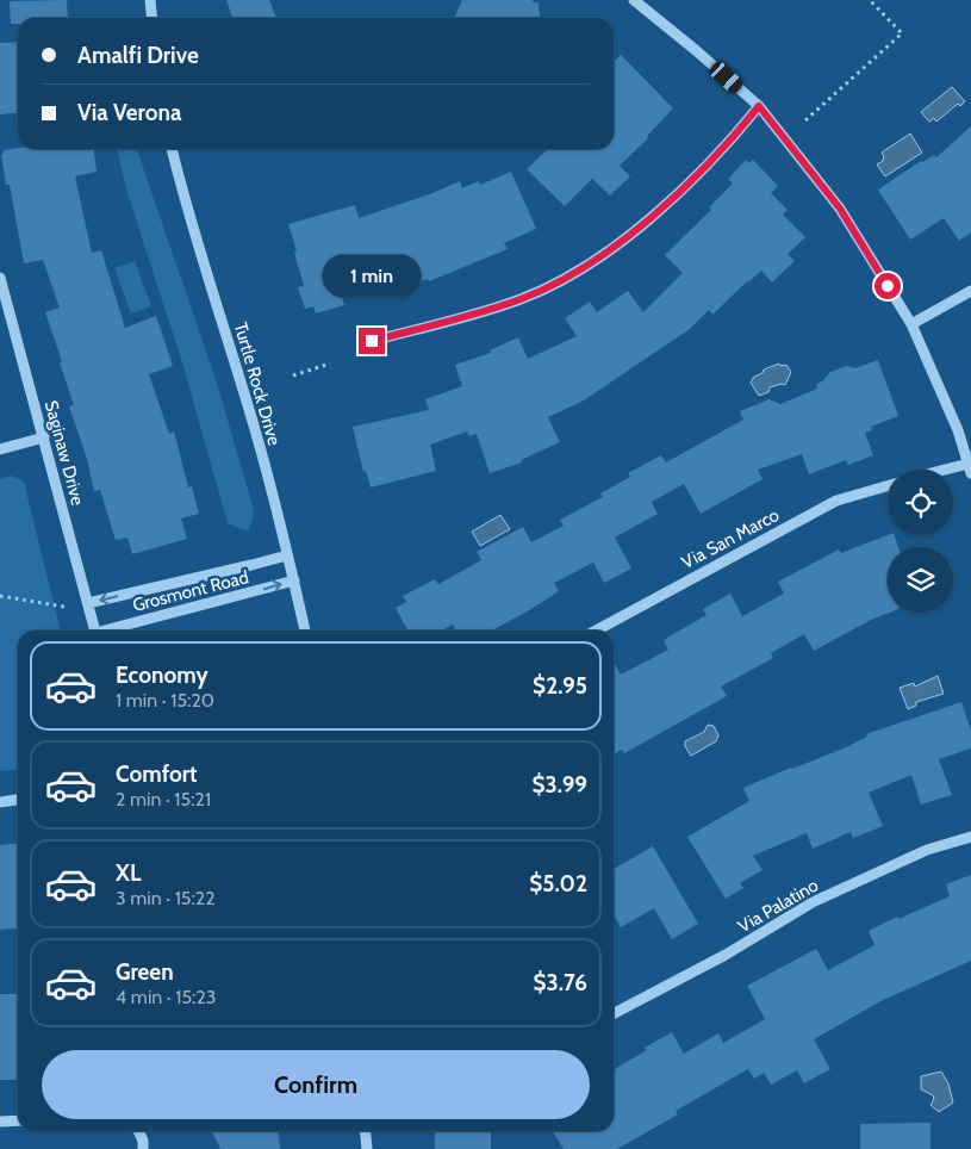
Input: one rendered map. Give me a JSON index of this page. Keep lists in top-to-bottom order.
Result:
{
  "streets": {
    "street": [
      "Turtle Rock Drive",
      "Saginaw Drive",
      "Via San Marco",
      "Grosmont Road",
      "Via Palatino"
    ]
  },
  "crossings": [
    ["Turtle Rock Drive", "Grosmont Road"],
    ["Saginaw Drive", "Grosmont Road"]
  ],
  "page": {
    "banner": ["Amalfi Drive", "Via Verona"],
    "bubble": "1 min",
    "list": [
      {
        "name": "Economy",
        "note": "1 min · 15:20",
        "value": "$2.95"
      },
      {
        "name": "Comfort",
        "note": "2 min · 15:21",
        "value": "$3.99"
      },
      {
        "name": "XL",
        "note": "3 min · 15:22",
        "value": "$5.02"
      },
      {
        "name": "Green",
        "note": "4 min · 15:23",
        "value": "$3.76"
      }
    ],
    "buttons": "Confirm"
  }
}
